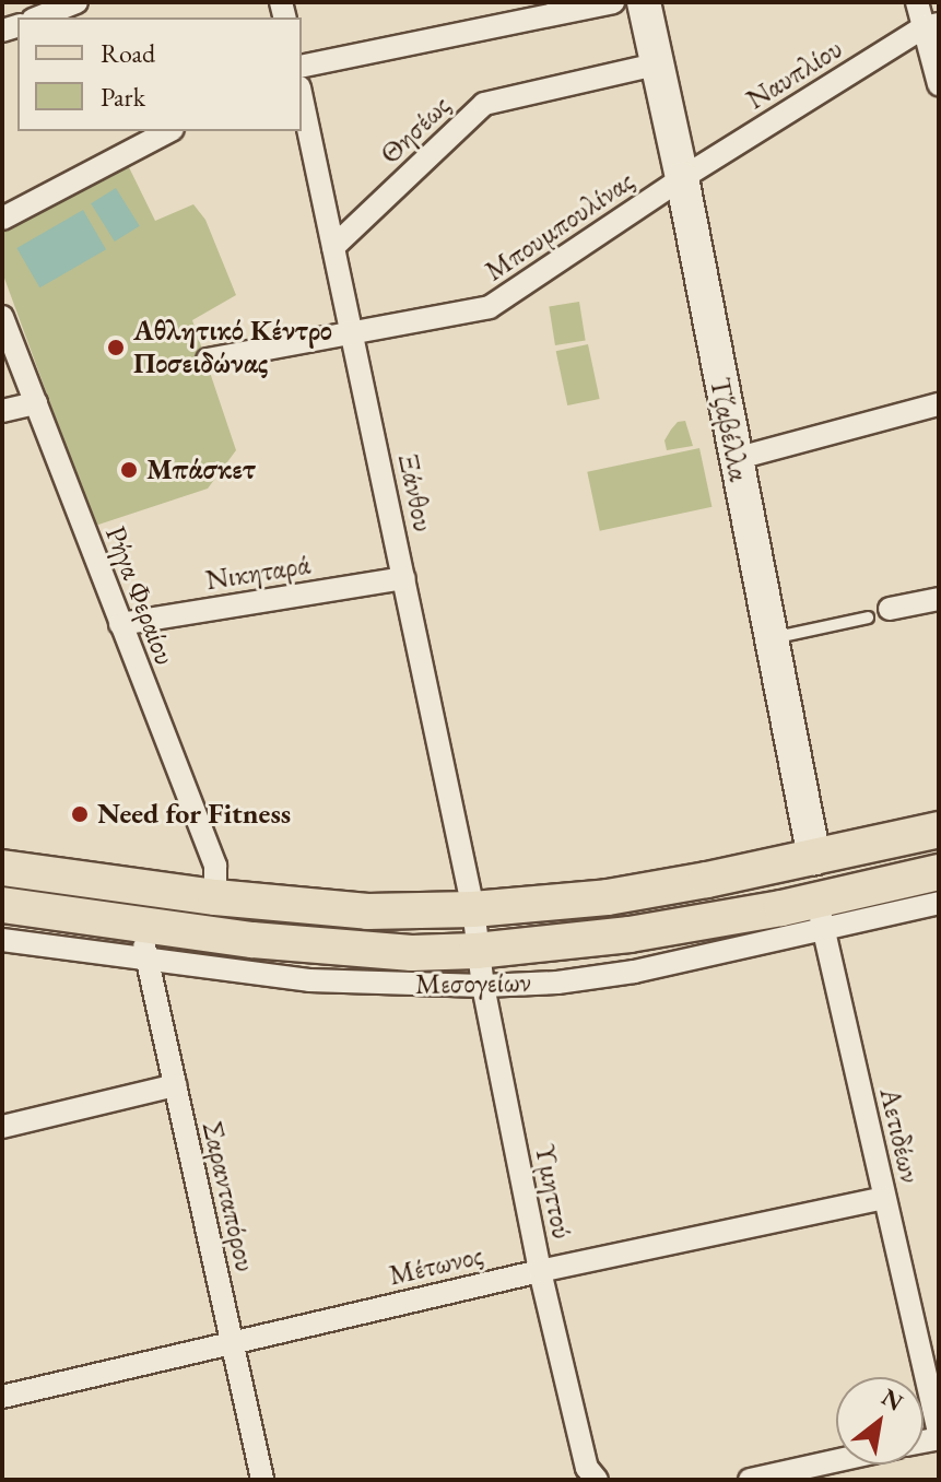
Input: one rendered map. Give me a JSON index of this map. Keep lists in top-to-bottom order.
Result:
{
  "streets": {
    "main road": ["Μεσογείων"],
    "street": [
      "Ναυπλίου",
      "Θησέως",
      "Μπουμπουλίνας",
      "Τζαβέλλα",
      "Ξάνθου",
      "Νικηταρά",
      "Ρήγα Φεραίου",
      "Αετιδέων",
      "Υμηττού",
      "Σαρανταπόρου",
      "Μέτωνος"
    ]
  },
  "crossings": [
    ["Ναυπλίου", "Μπουμπουλίνας"],
    ["Ναυπλίου", "Τζαβέλλα"],
    ["Θησέως", "Τζαβέλλα"],
    ["Θησέως", "Ξάνθου"],
    ["Μπουμπουλίνας", "Τζαβέλλα"],
    ["Μπουμπουλίνας", "Ξάνθου"],
    ["Ξάνθου", "Νικηταρά"],
    ["Ξάνθου", "Υμηττού"],
    ["Νικηταρά", "Ρήγα Φεραίου"],
    ["Μεσογείων", "Αετιδέων"],
    ["Μεσογείων", "Υμηττού"],
    ["Μεσογείων", "Σαρανταπόρου"],
    ["Αετιδέων", "Μέτωνος"],
    ["Υμηττού", "Μέτωνος"],
    ["Σαρανταπόρου", "Μέτωνος"]
  ],
  "places": ["Αθλητικό Κέντρο Ποσειδώνας", "Μπάσκετ", "Need for Fitness"],
  "legend": ["Road", "Park"],
  "north": "top right"
}
